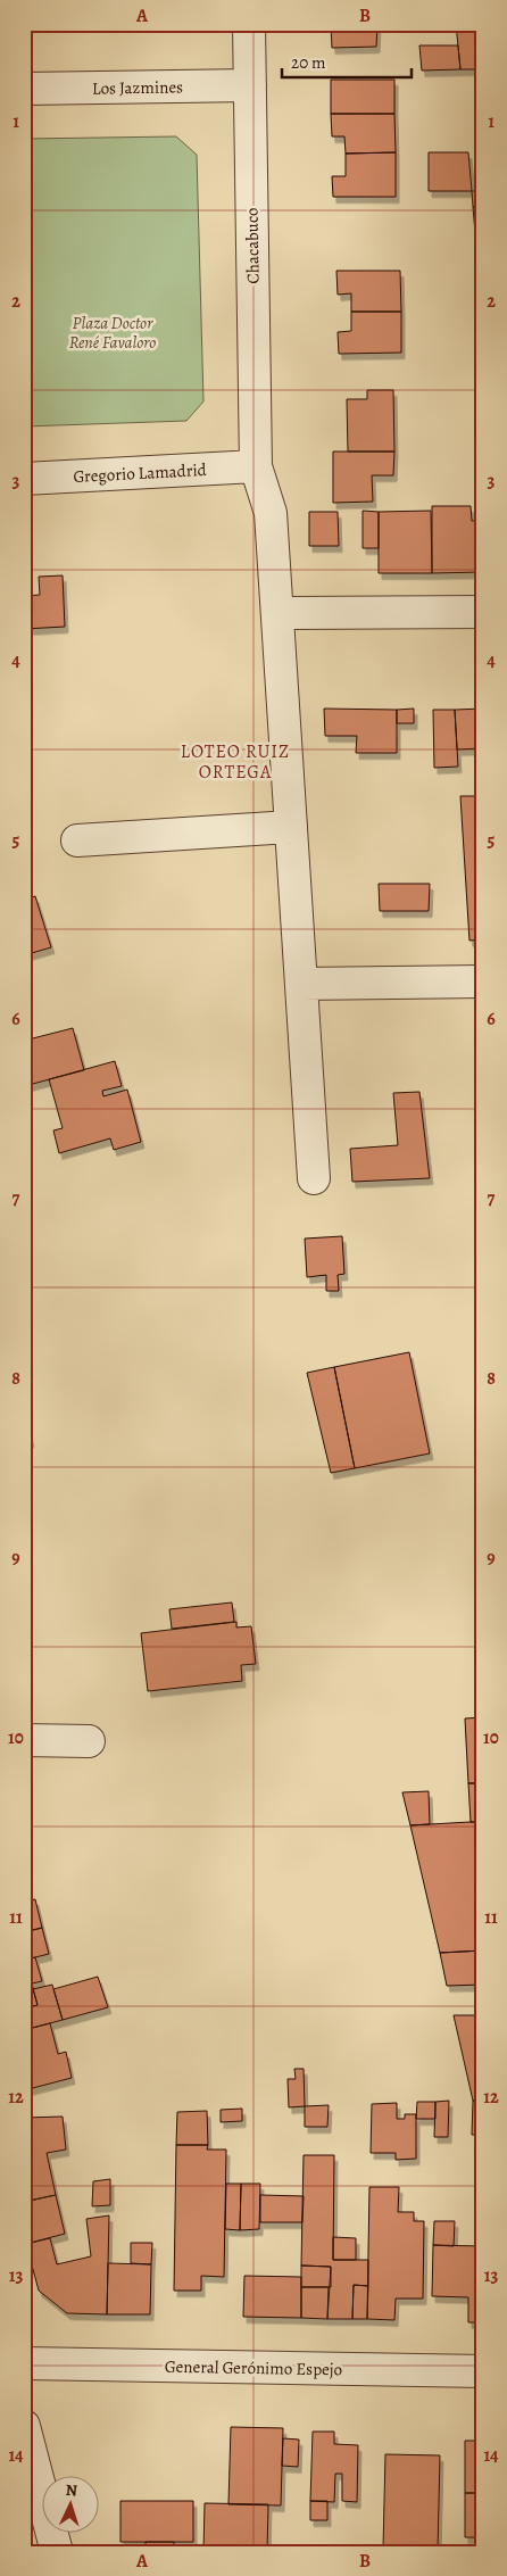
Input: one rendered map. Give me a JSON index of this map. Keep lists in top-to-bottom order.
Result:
{
  "streets": {
    "street": [
      "Los Jazmines",
      "Chacabuco",
      "Gregorio Lamadrid",
      "General Gerónimo Espejo"
    ]
  },
  "crossings": [
    ["Los Jazmines", "Chacabuco"],
    ["Chacabuco", "Gregorio Lamadrid"]
  ],
  "districts": ["LOTEO RUIZ ORTEGA"],
  "parks": ["Plaza Doctor René Favaloro"],
  "scale_bar": "20 m",
  "north": "top",
  "grid": {
    "columns": ["A", "B"],
    "rows": [
      "1",
      "2",
      "3",
      "4",
      "5",
      "6",
      "7",
      "8",
      "9",
      "10",
      "11",
      "12",
      "13",
      "14"
    ]
  }
}
